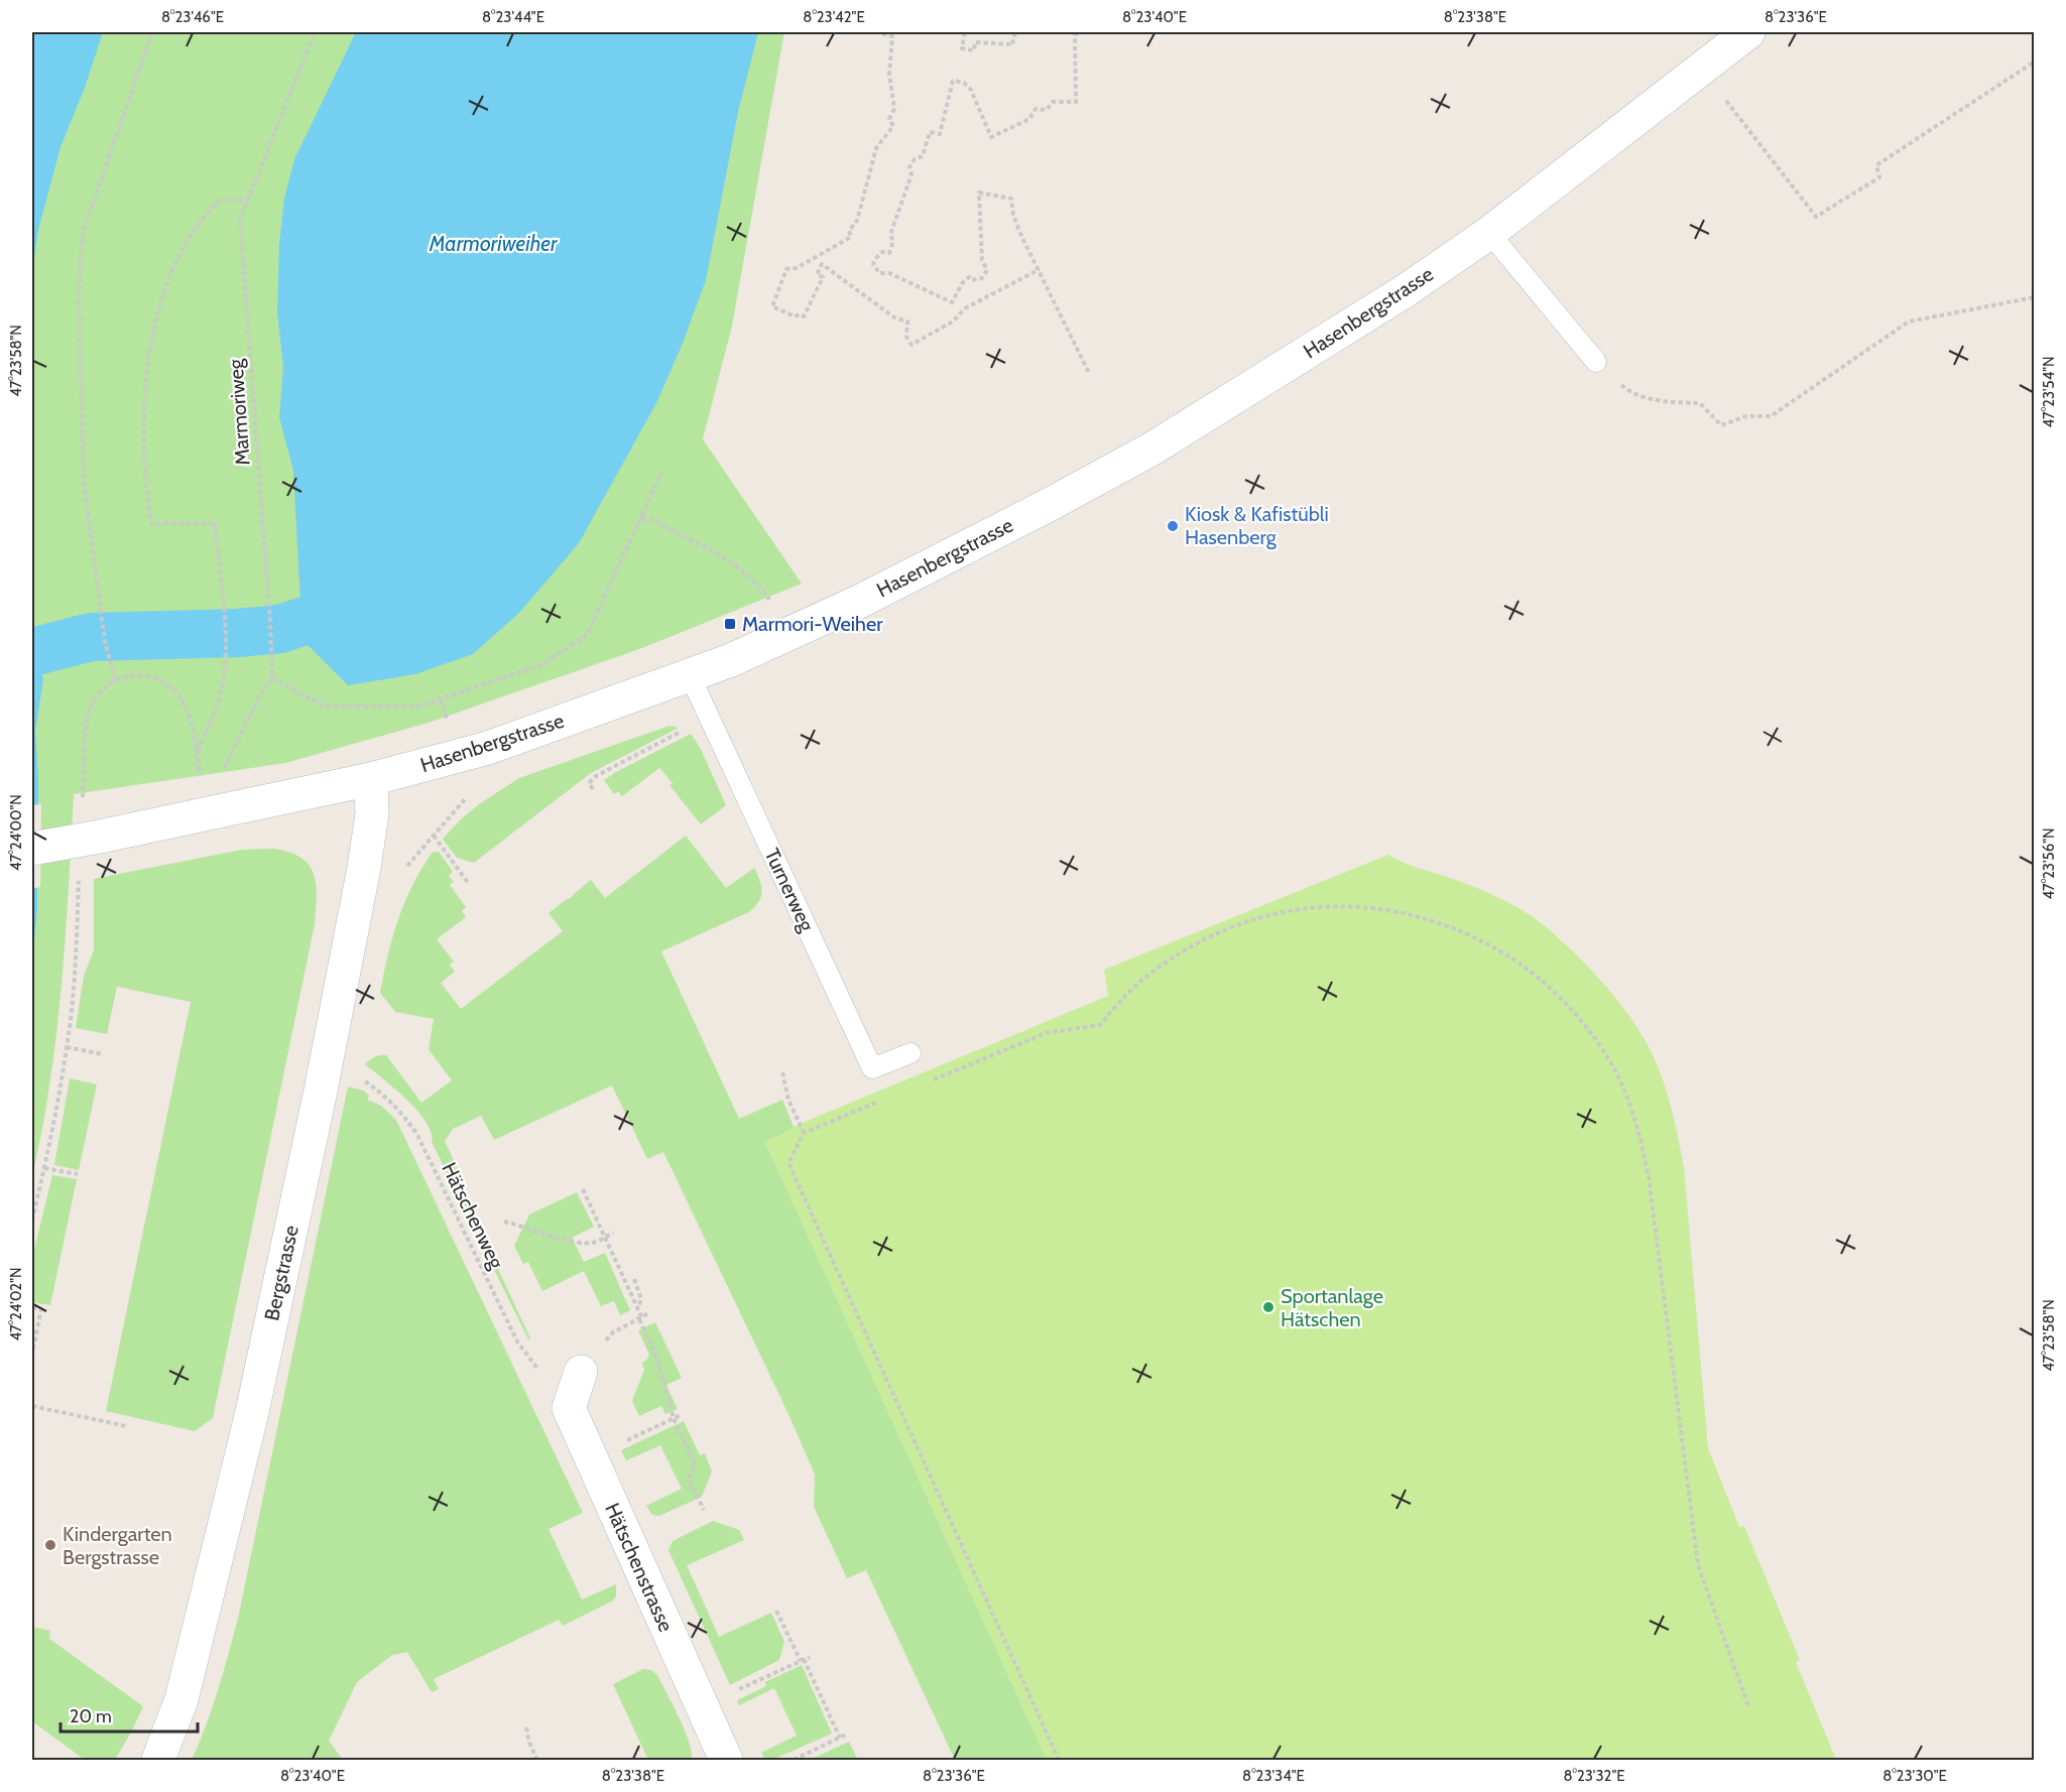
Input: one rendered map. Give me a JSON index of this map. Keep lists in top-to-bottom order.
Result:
{
  "streets": {
    "street": ["Hasenbergstrasse", "Bergstrasse", "Hätschenstrasse"],
    "lane": ["Turnerweg"],
    "path": ["Marmoriweg", "Hätschenweg"]
  },
  "crossings": [
    ["Hasenbergstrasse", "Turnerweg"],
    ["Hasenbergstrasse", "Bergstrasse"],
    ["Hätschenweg", "Bergstrasse"],
    ["Hätschenweg", "Hätschenstrasse"]
  ],
  "water": ["Marmoriweiher"],
  "places": {
    "other": ["Kiosk & Kafistübli Hasenberg", "Sportanlage Hätschen", "Kindergarten Bergstrasse"],
    "transit": ["Marmori-Weiher"]
  },
  "scale_bar": "20 m",
  "coordinates": [
    "8°23'46\"E",
    "8°23'44\"E",
    "8°23'42\"E",
    "8°23'40\"E",
    "8°23'38\"E",
    "8°23'36\"E",
    "47°23'58\"N",
    "47°23'54\"N",
    "47°24'00\"N",
    "47°23'56\"N",
    "47°24'02\"N",
    "8°23'34\"E",
    "8°23'32\"E",
    "8°23'30\"E"
  ]
}
